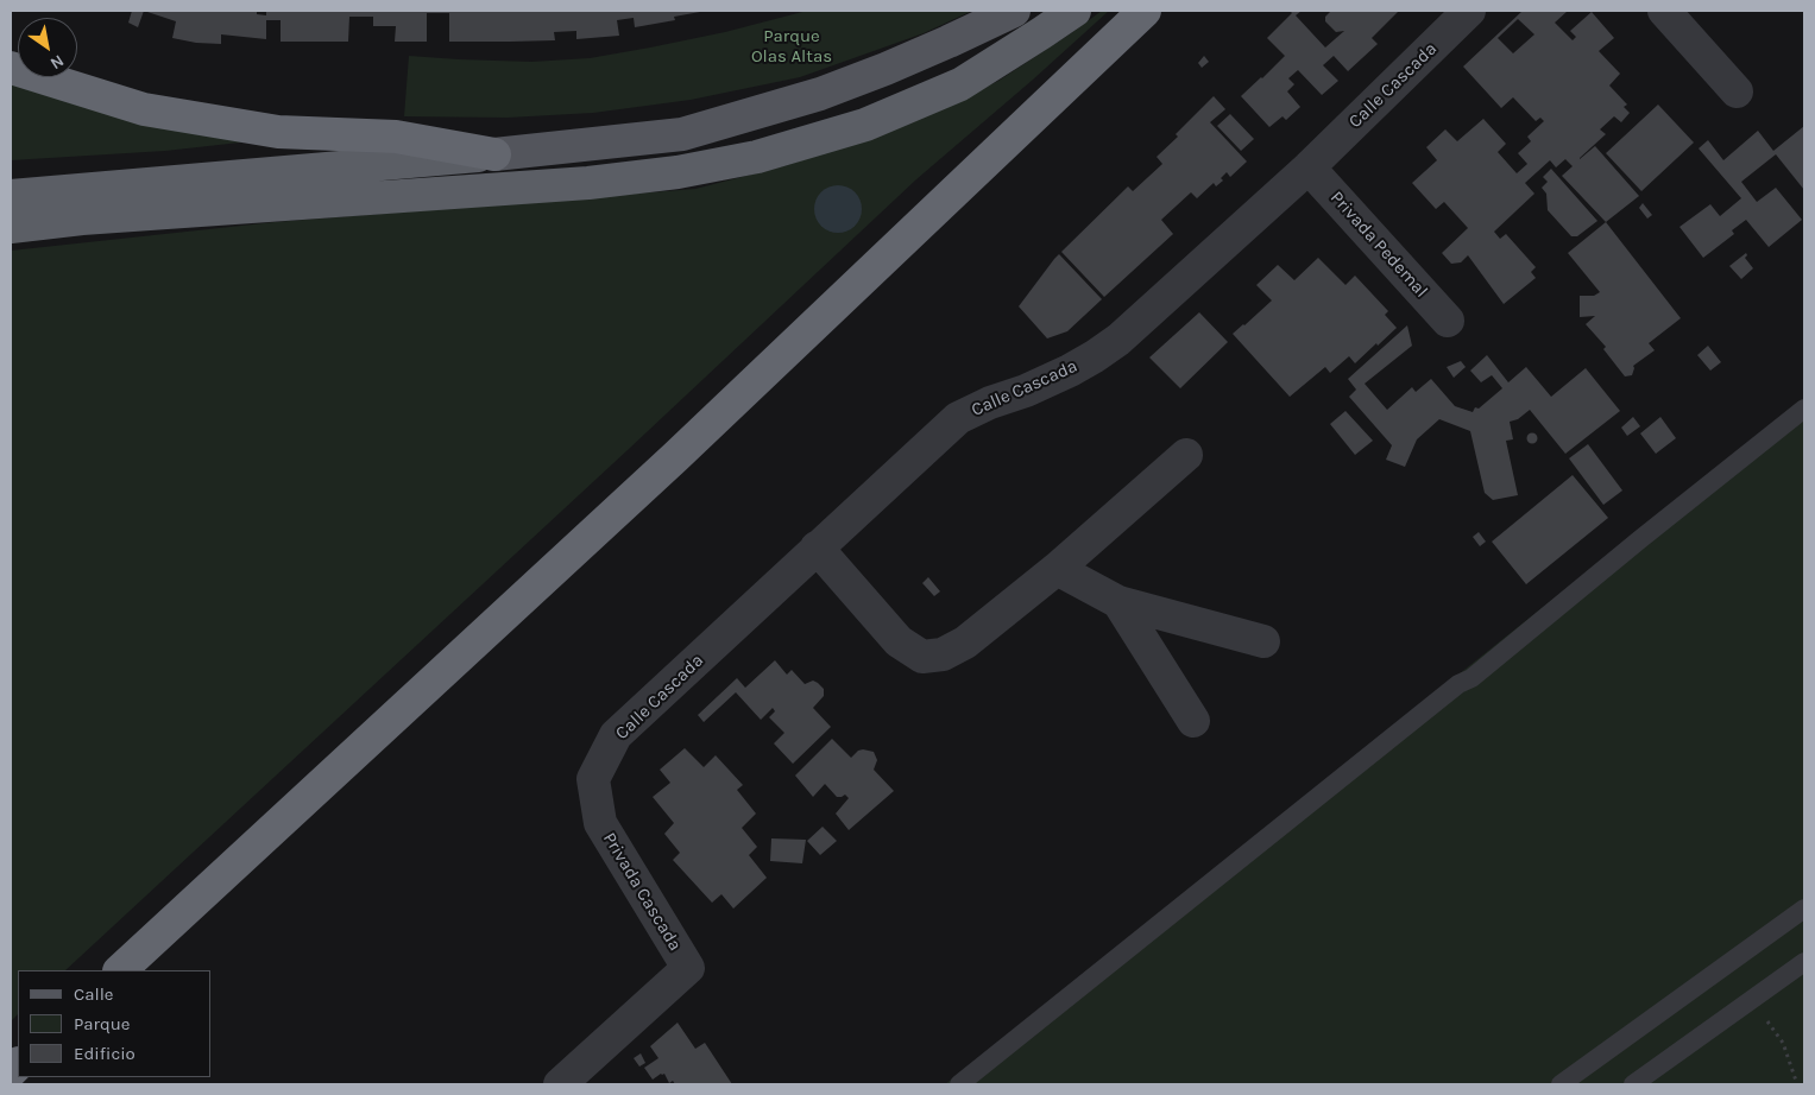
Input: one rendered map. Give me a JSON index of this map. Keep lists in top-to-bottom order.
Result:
{
  "streets": {
    "street": ["Calle Cascada", "Privada Pedemal", "Privada Cascada"]
  },
  "crossings": [
    ["Calle Cascada", "Privada Pedemal"],
    ["Calle Cascada", "Privada Cascada"]
  ],
  "parks": ["Parque Olas Altas"],
  "legend": ["Calle", "Parque", "Edificio"],
  "north": "bottom right"
}
